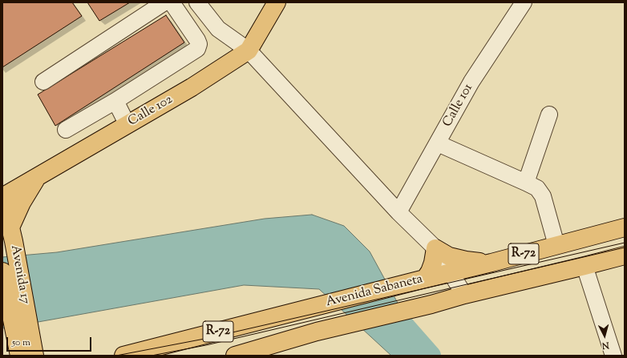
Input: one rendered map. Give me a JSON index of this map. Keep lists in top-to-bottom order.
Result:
{
  "streets": {
    "main road": [
      "Calle 102",
      "R-72",
      "Avenida 17",
      "Avenida Sabaneta"
    ],
    "street": ["Calle 101"]
  },
  "crossings": [
    ["Calle 102", "Avenida 17"]
  ],
  "scale_bar": "50 m",
  "north": "bottom"
}
